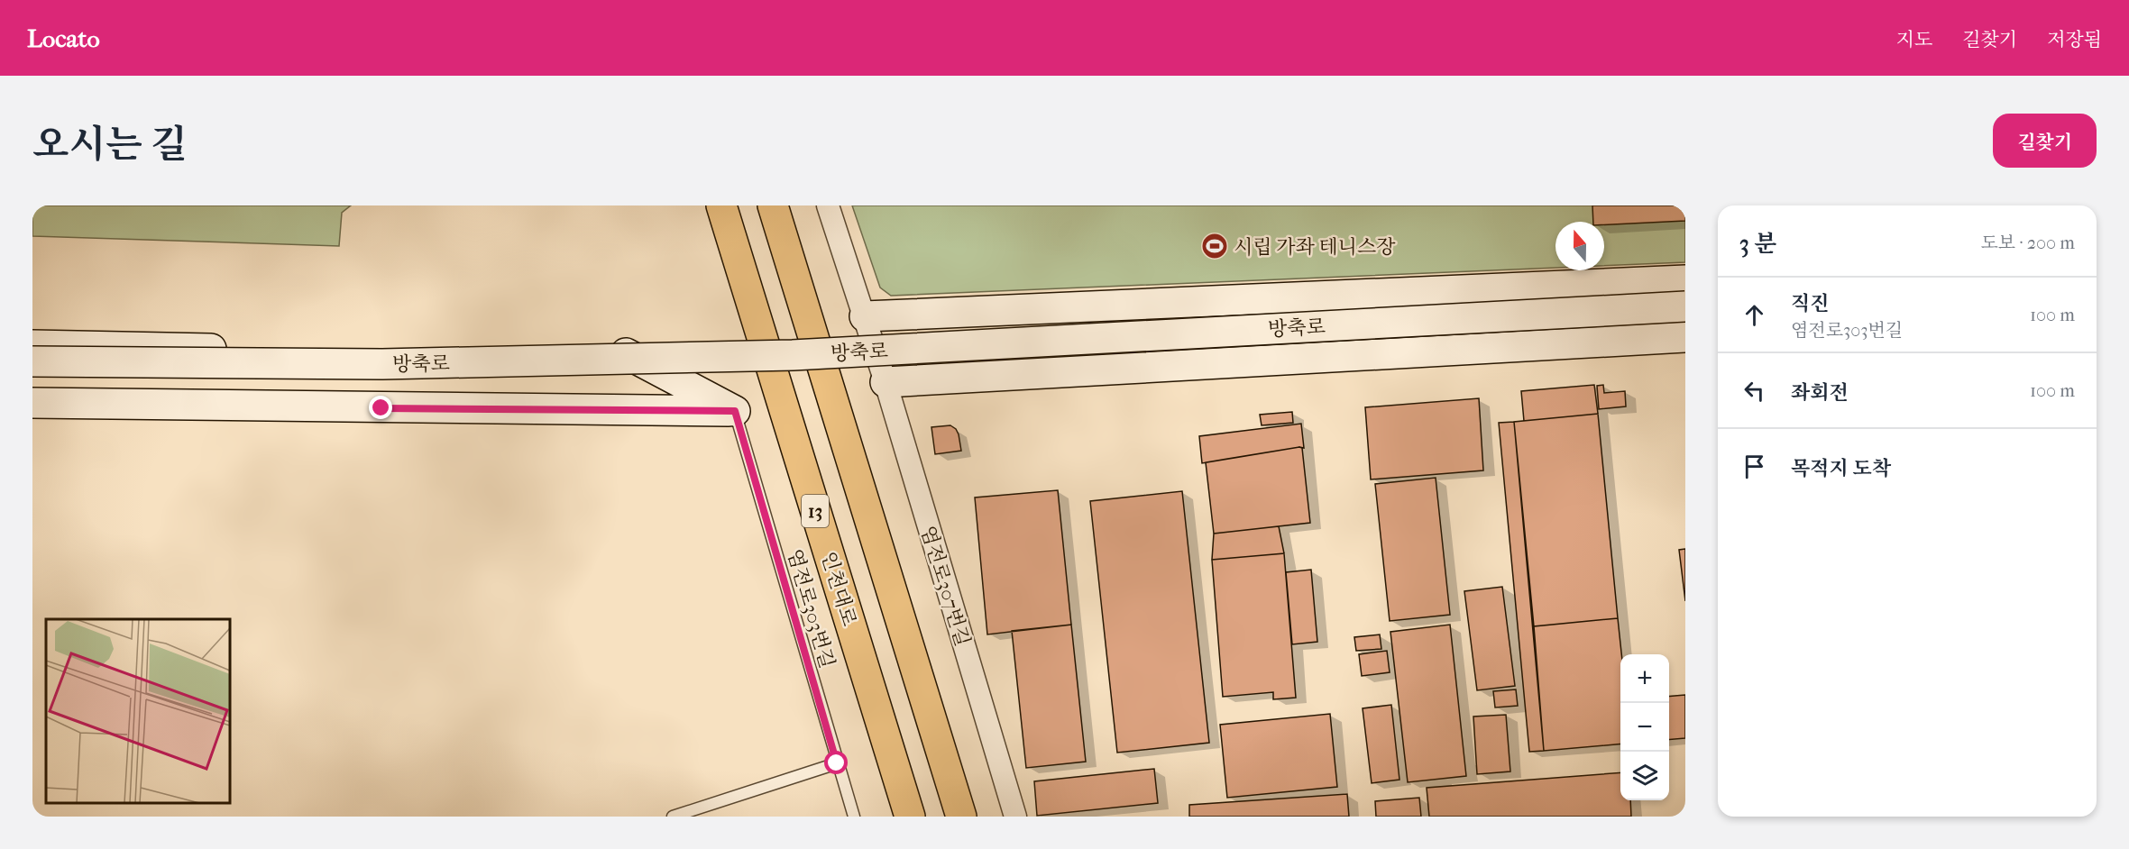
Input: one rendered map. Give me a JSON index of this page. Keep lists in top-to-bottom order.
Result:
{
  "streets": {
    "highway": ["13", "인천대로"],
    "main road": ["방축로"],
    "street": ["염전로307번길"],
    "lane": ["염전로303번길"]
  },
  "places": {
    "sports": ["시립 가좌 테니스장"]
  },
  "north": "top",
  "page": {
    "header": "Locato",
    "nav": ["지도", "길찾기", "저장됨"],
    "title": "오시는 길",
    "buttons": "길찾기",
    "heading": ["3 분", "도보 · 200 m"],
    "list": [
      ["직진", "염전로303번길", "100 m"],
      ["좌회전", "100 m"],
      "목적지 도착"
    ],
    "map_buttons": ["+", "−"]
  }
}
